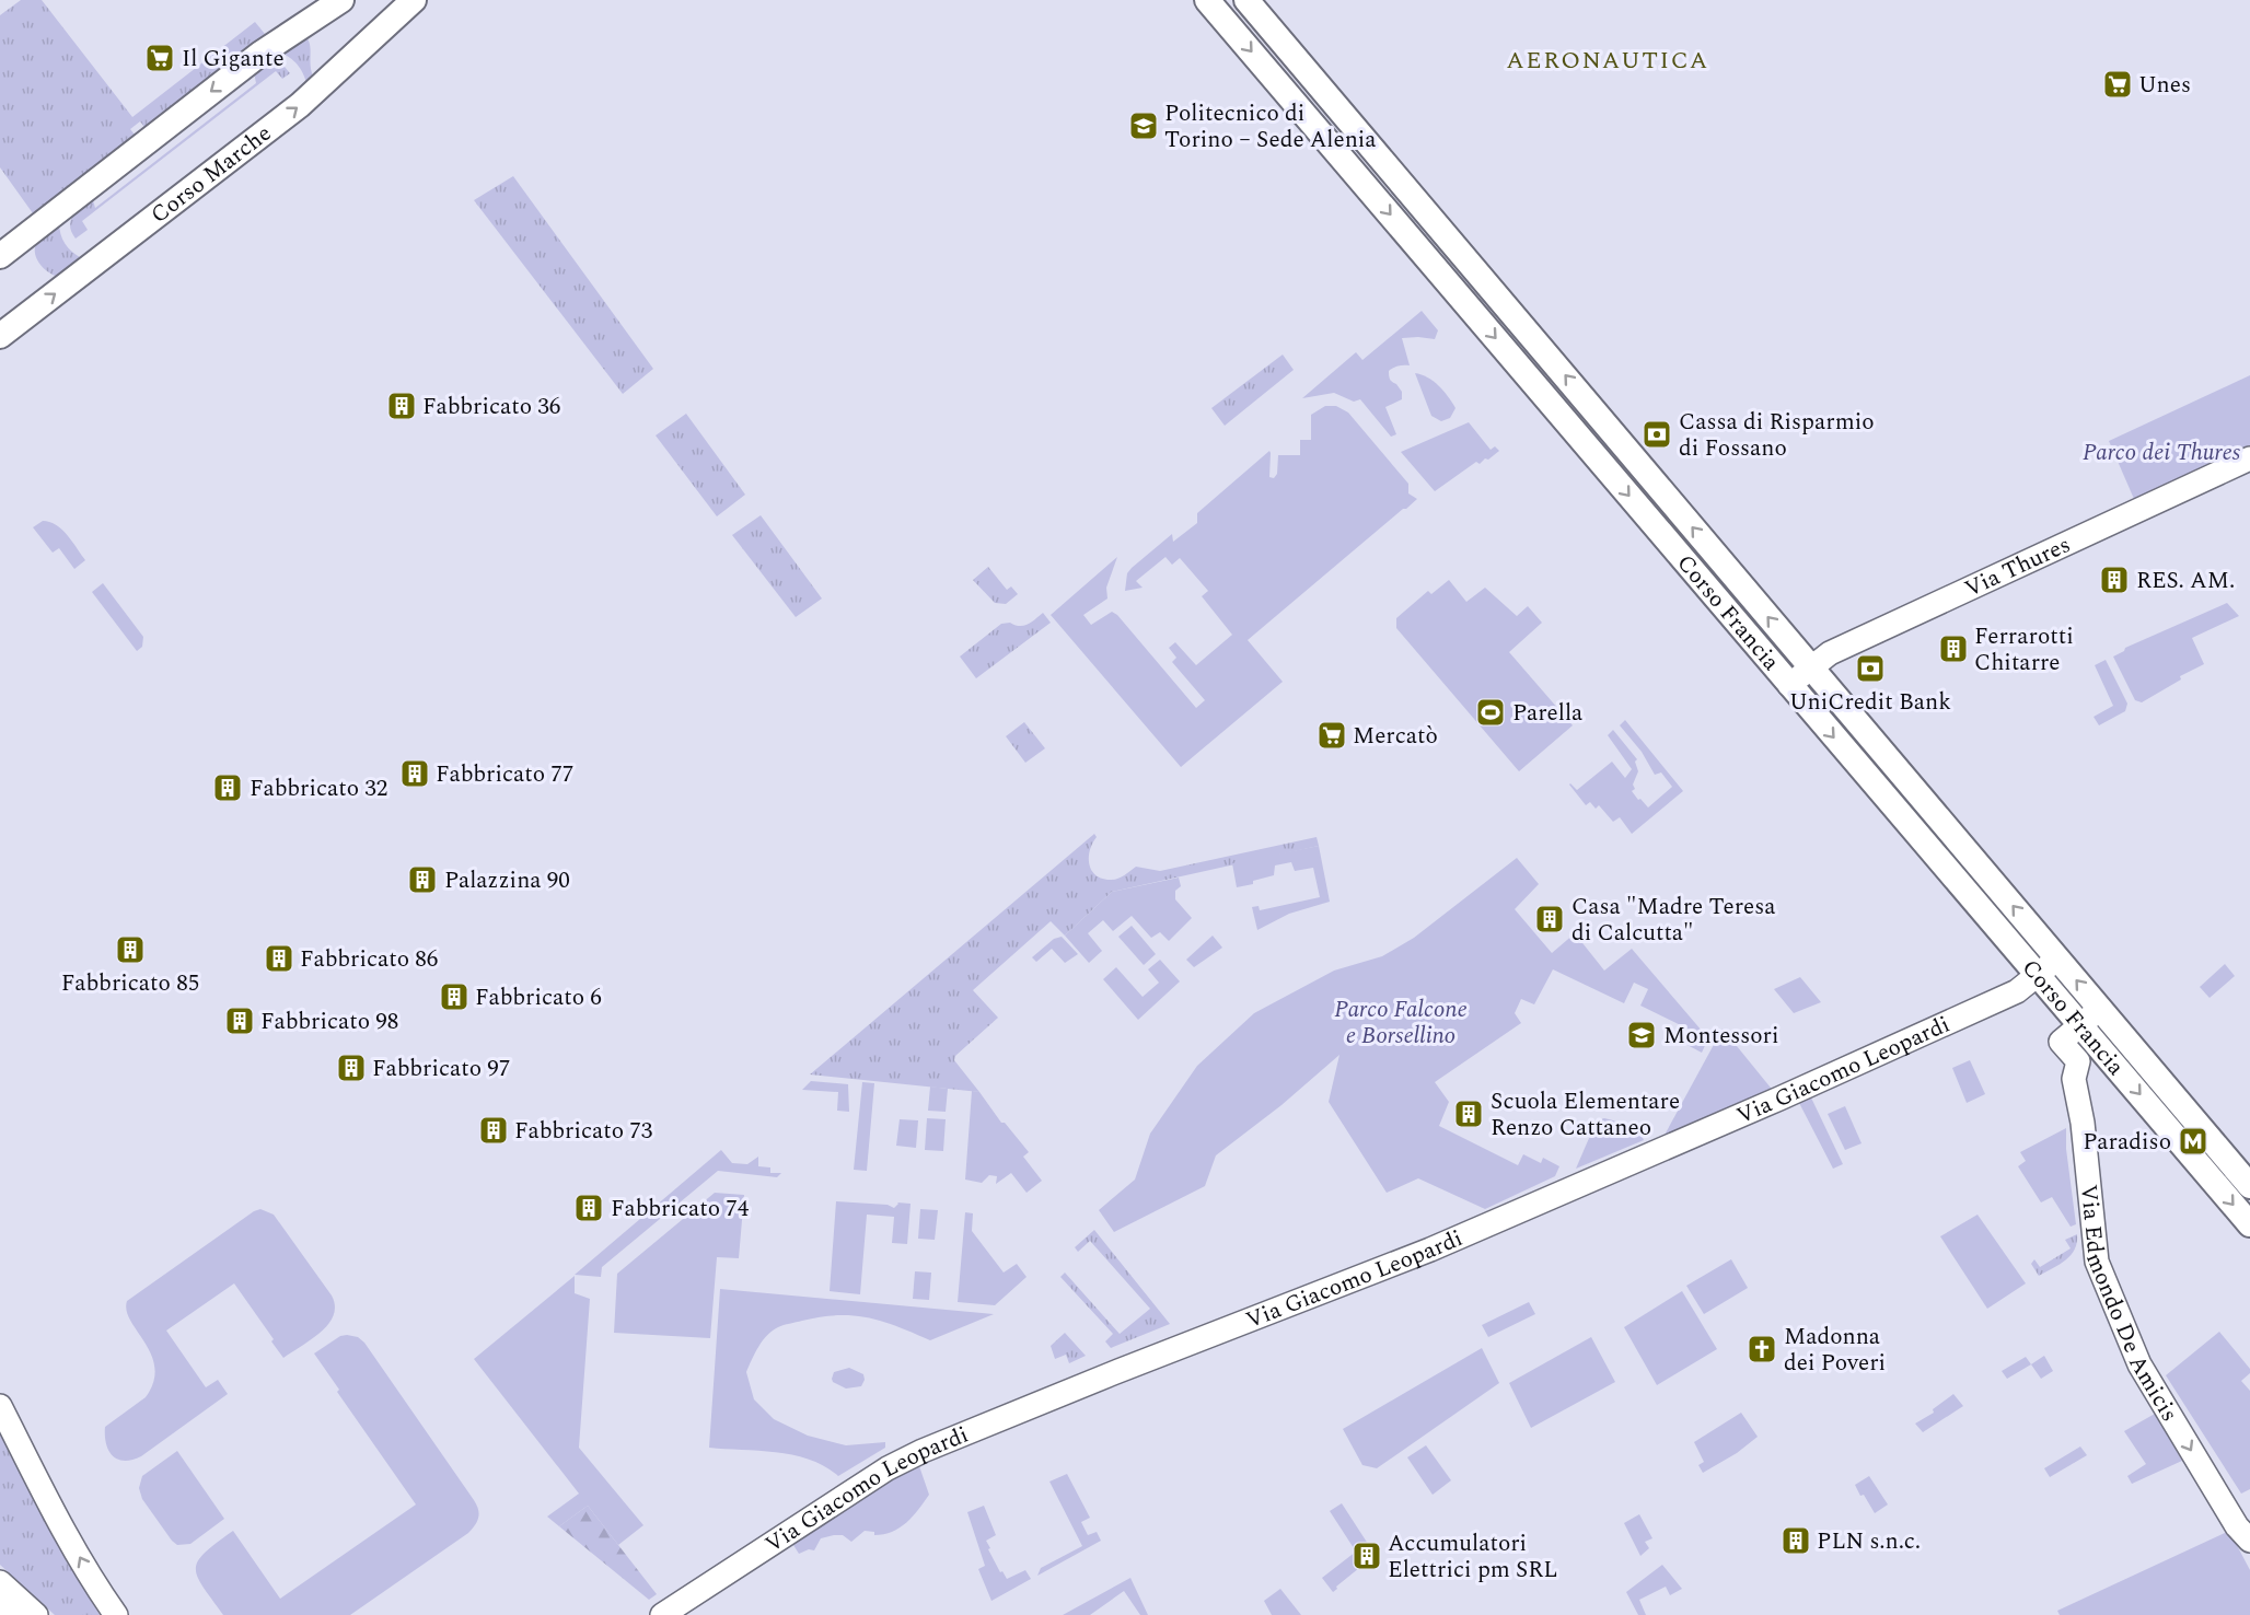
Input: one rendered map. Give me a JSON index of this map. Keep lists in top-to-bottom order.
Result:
{
  "streets": {
    "main road": ["Corso Marche", "Corso Francia"],
    "street": ["Via Thures", "Via Giacomo Leopardi", "Via Edmondo De Amicis"]
  },
  "crossings": [
    ["Via Thures", "Corso Francia"],
    ["Corso Francia", "Via Giacomo Leopardi"],
    ["Corso Francia", "Via Edmondo De Amicis"]
  ],
  "one_way": ["Via Edmondo De Amicis"],
  "districts": ["AERONAUTICA"],
  "parks": ["Parco dei Thures", "Parco Falcone e Borsellino"],
  "places": {
    "supermarket": ["Il Gigante", "Unes", "Mercatò"],
    "school or university": ["Politecnico di Torino – Sede Alenia", "Montessori"],
    "building": [
      "Fabbricato 36",
      "RES. AM.",
      "Ferrarotti Chitarre",
      "Fabbricato 77",
      "Fabbricato 32",
      "Palazzina 90",
      "Casa \"Madre Teresa di Calcutta\"",
      "Fabbricato 85",
      "Fabbricato 86",
      "Fabbricato 6",
      "Fabbricato 98",
      "Fabbricato 97",
      "Scuola Elementare Renzo Cattaneo",
      "Fabbricato 73",
      "Fabbricato 74",
      "PLN s.n.c.",
      "Accumulatori Elettrici pm SRL"
    ],
    "bank": ["Cassa di Risparmio di Fossano", "UniCredit Bank"],
    "sports": ["Parella"],
    "metro station": ["Paradiso"],
    "church": ["Madonna dei Poveri"]
  }
}
